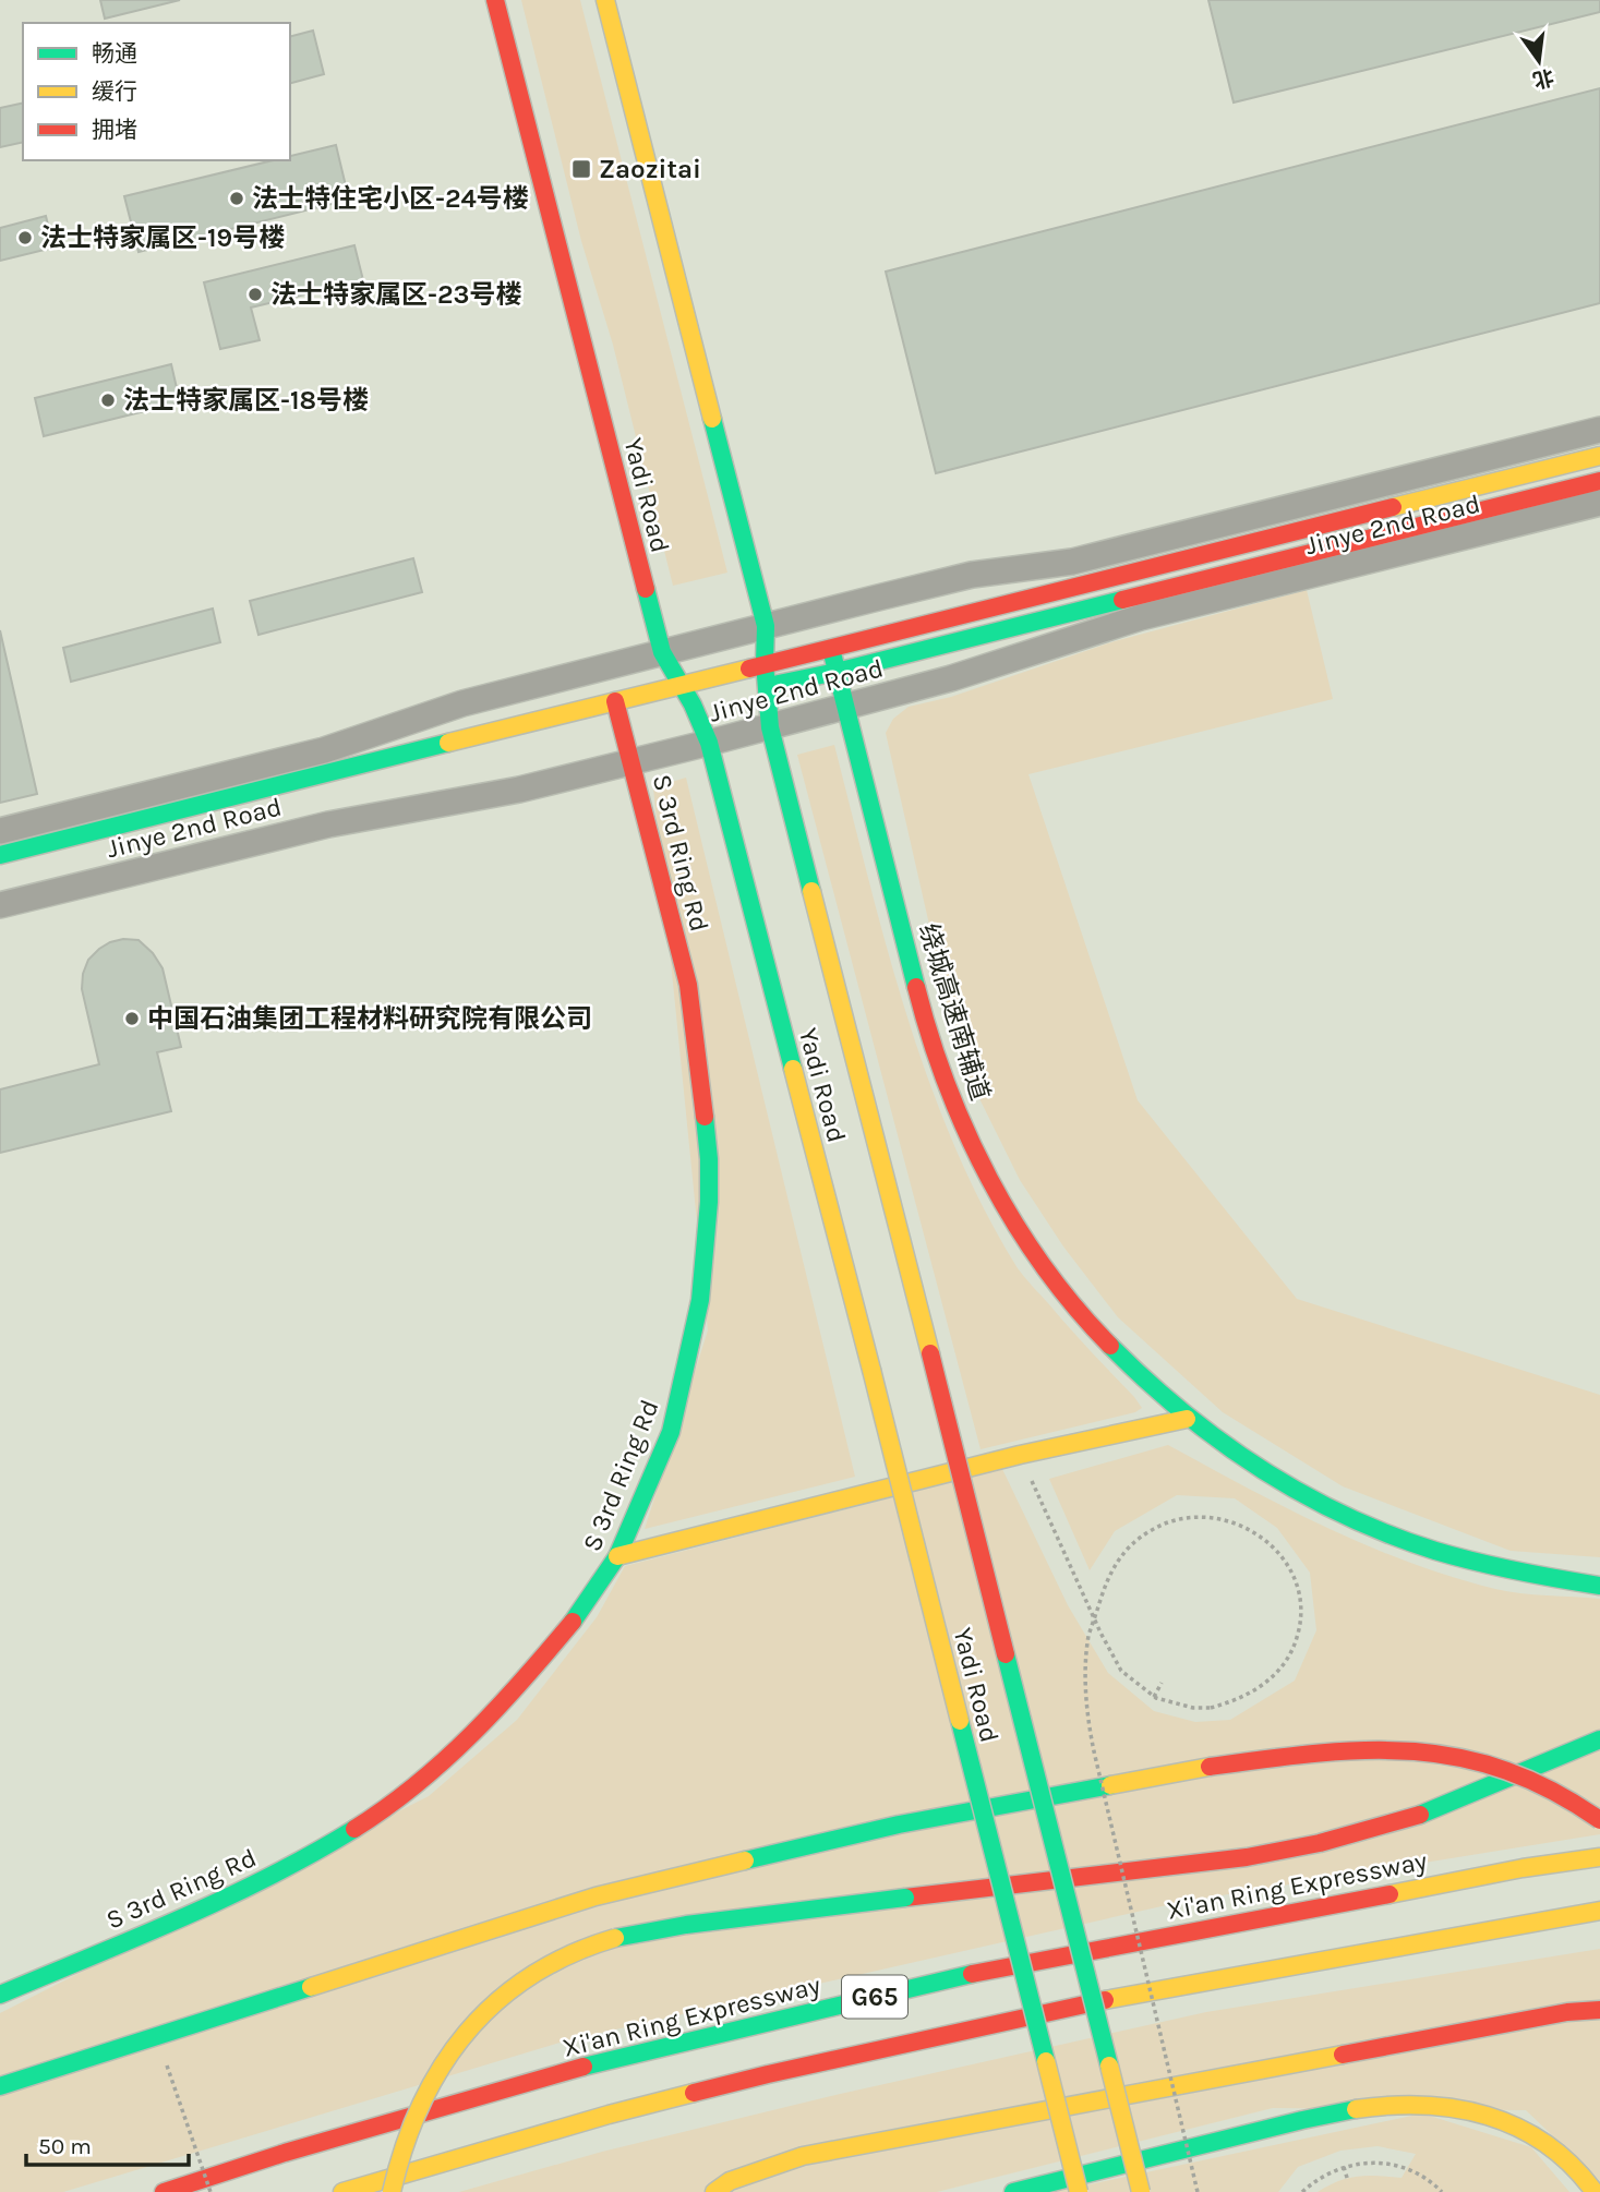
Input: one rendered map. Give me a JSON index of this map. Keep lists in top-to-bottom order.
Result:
{
  "streets": {
    "main road": [
      "Yadi Road",
      "Jinye 2nd Road",
      "S 3rd Ring Rd",
      "绕城高速南辅道",
      "Xi'an Ring Expressway",
      "G65"
    ]
  },
  "crossings": [
    ["Yadi Road", "Jinye 2nd Road"],
    ["Jinye 2nd Road", "S 3rd Ring Rd"],
    ["Jinye 2nd Road", "绕城高速南辅道"]
  ],
  "places": {
    "transit": ["Zaozitai"],
    "other": [
      "法士特住宅小区-24号楼",
      "法士特家属区-19号楼",
      "法士特家属区-23号楼",
      "法士特家属区-18号楼",
      "中国石油集团工程材料研究院有限公司"
    ]
  },
  "legend": ["畅通", "缓行", "拥堵"],
  "scale_bar": "50 m",
  "north": "bottom"
}
